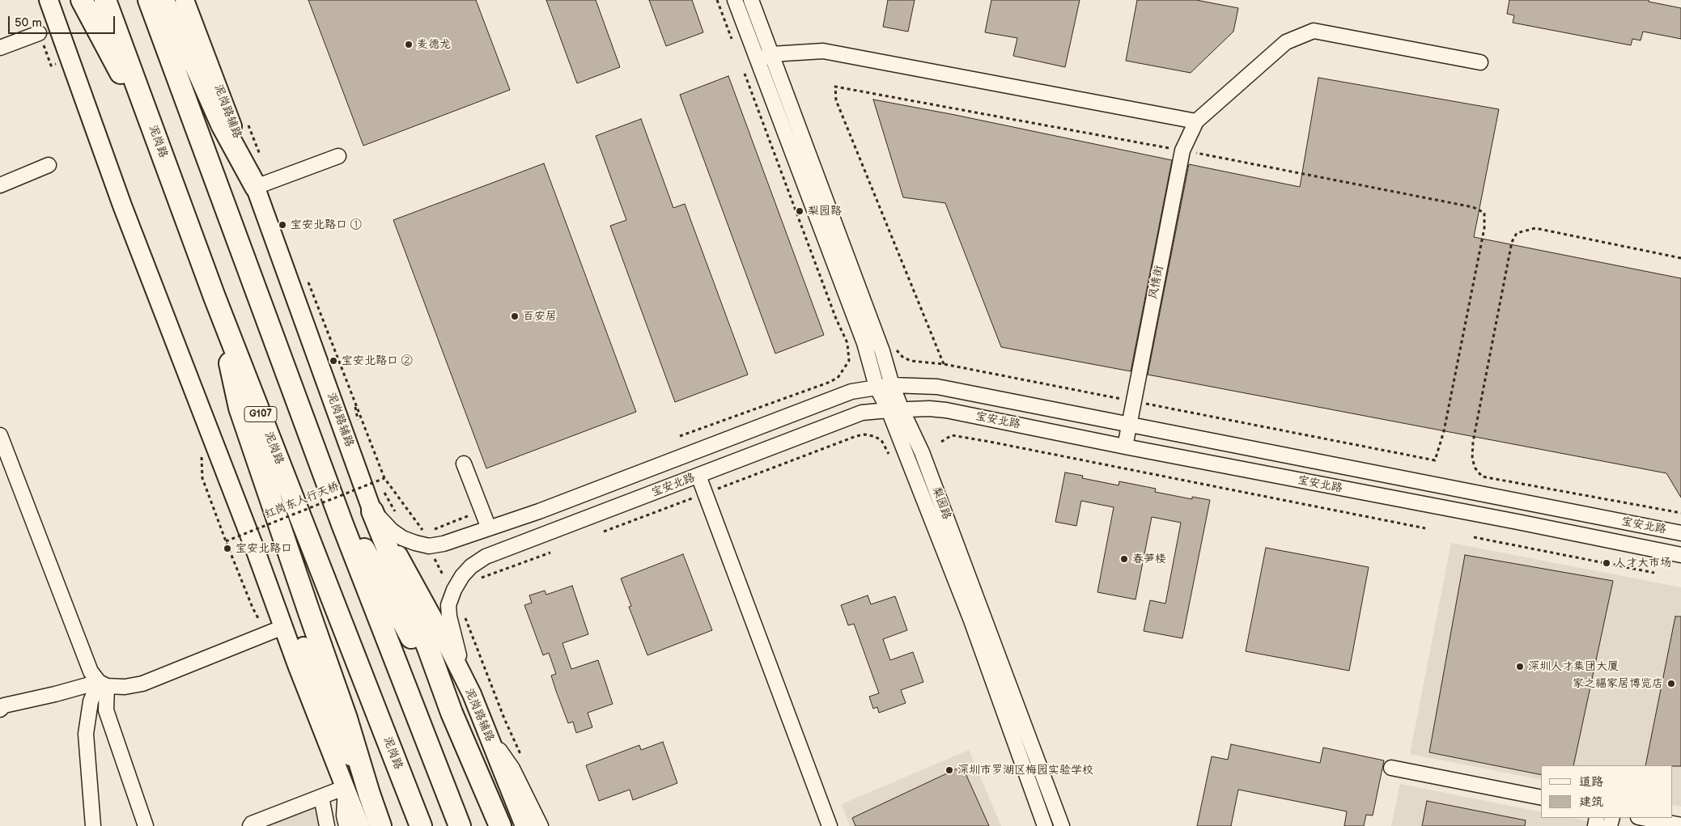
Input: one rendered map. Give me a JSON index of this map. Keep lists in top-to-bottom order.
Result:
{
  "streets": {
    "highway": ["泥岗路", "G107"],
    "main road": ["泥岗路辅路"],
    "street": ["风情街", "宝安北路", "梨园路"],
    "path": ["红岗东人行天桥"]
  },
  "crossings": [
    ["泥岗路辅路", "宝安北路"],
    ["风情街", "宝安北路"],
    ["宝安北路", "梨园路"]
  ],
  "places": [
    "麦德龙",
    "梨园路",
    "宝安北路口 ①",
    "百安居",
    "宝安北路口 ②",
    "宝安北路口",
    "春笋楼",
    "人才大市场",
    "深圳人才集团大厦",
    "家之福家居博览店",
    "深圳市罗湖区梅园实验学校"
  ],
  "legend": ["道路", "建筑"],
  "scale_bar": "50 m"
}
